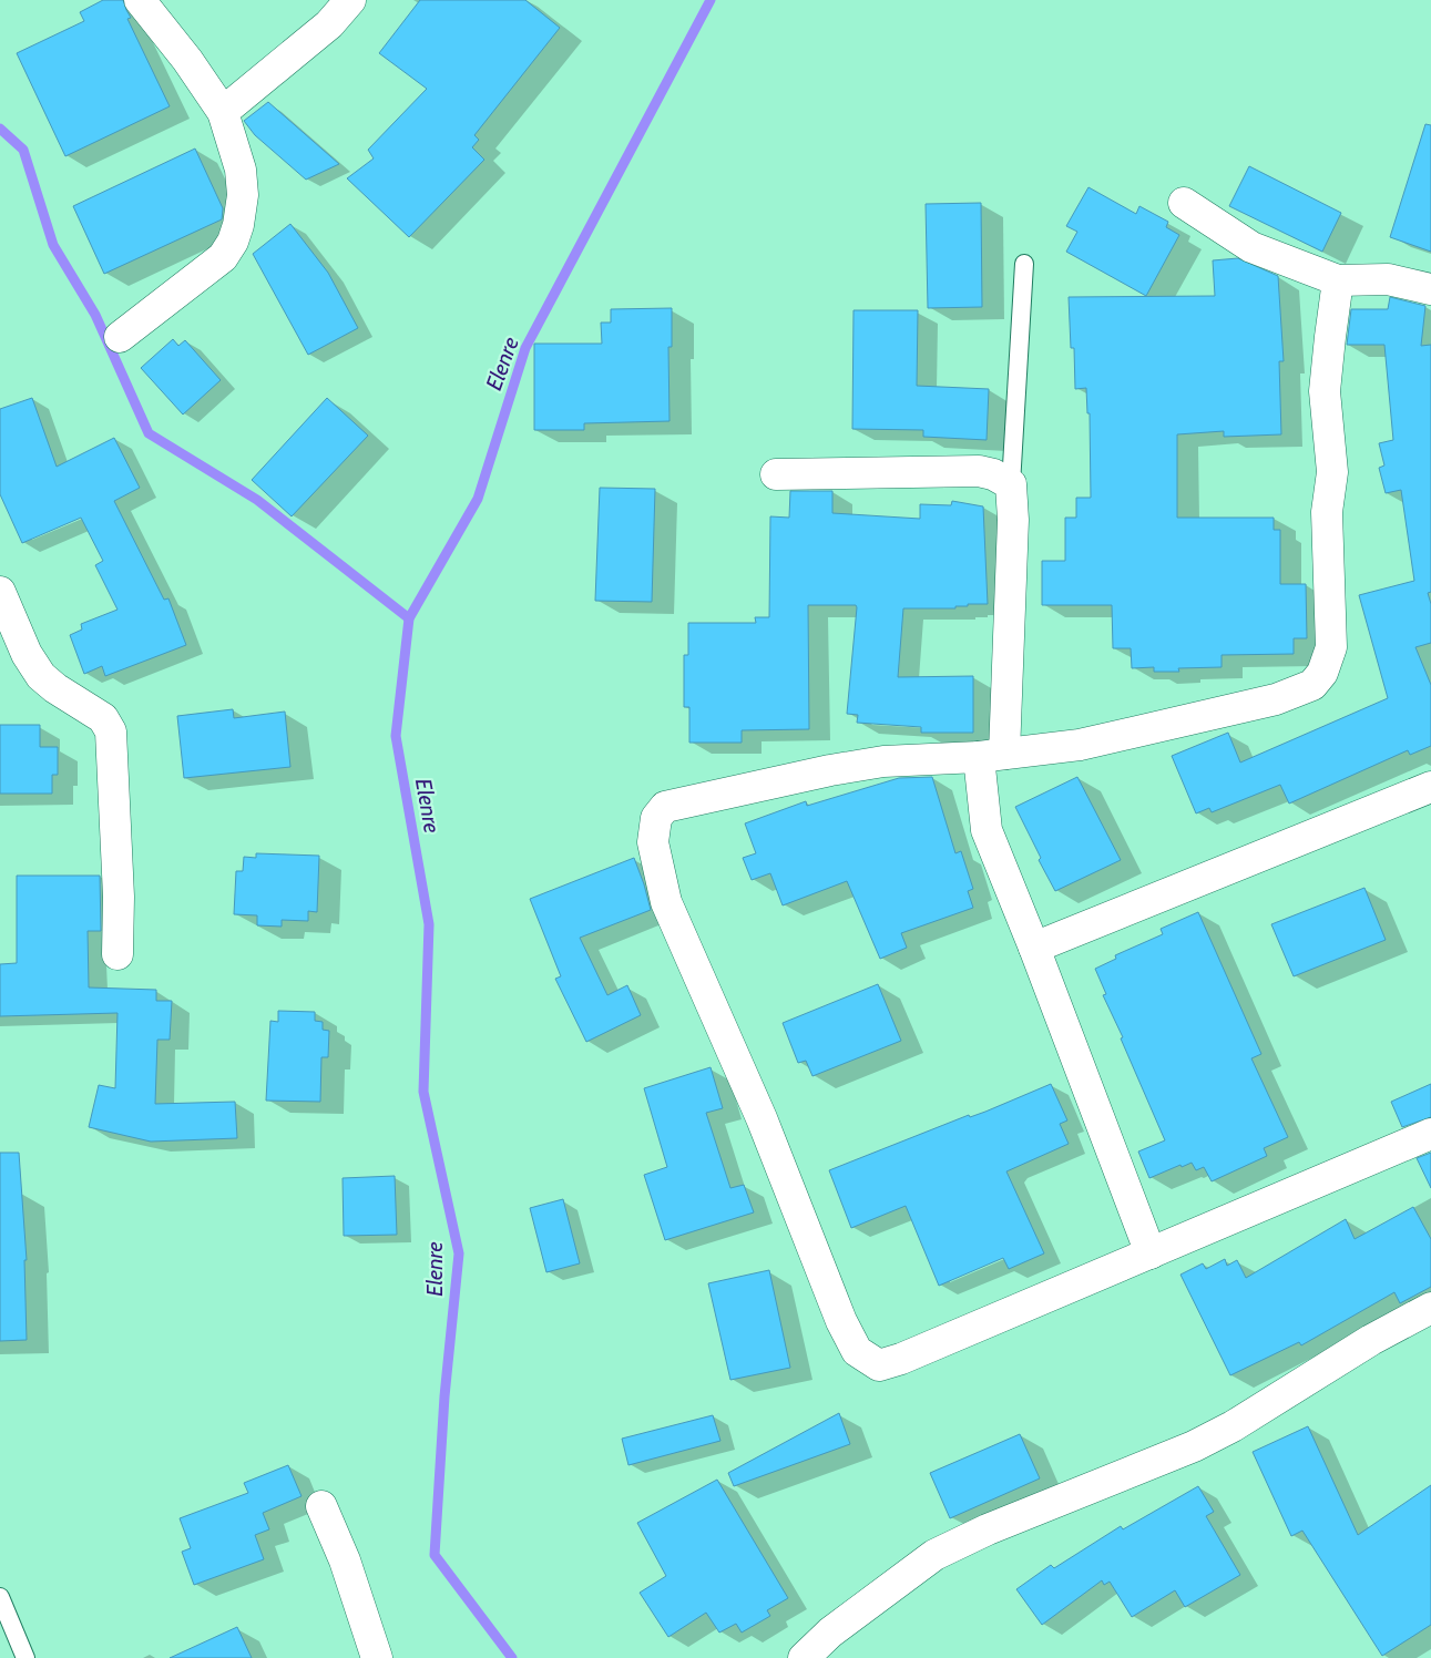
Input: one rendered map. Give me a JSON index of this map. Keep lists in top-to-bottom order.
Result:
{
  "water": ["Elenre"]
}
